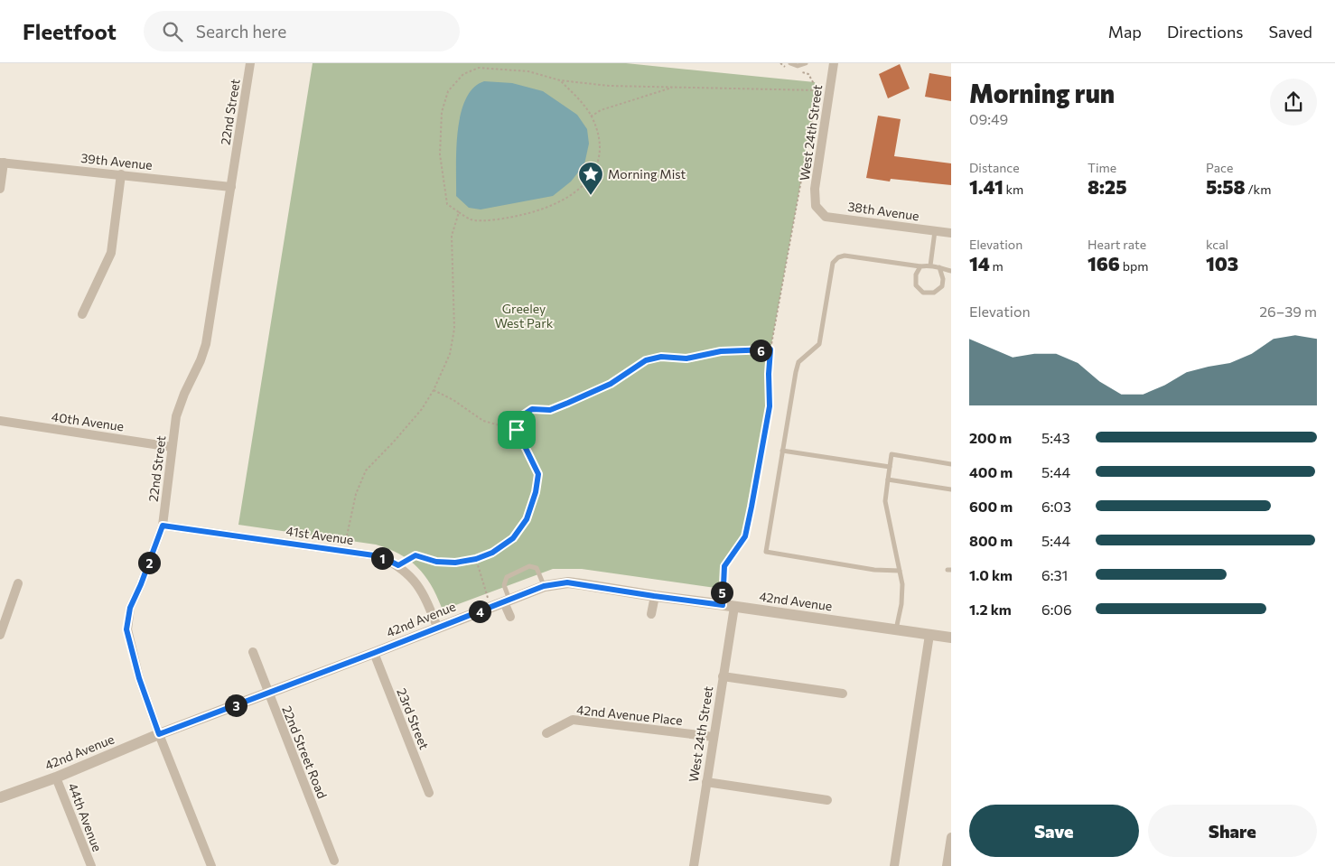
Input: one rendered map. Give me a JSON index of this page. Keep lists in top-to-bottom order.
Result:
{
  "streets": {
    "street": [
      "22nd Street",
      "West 24th Street",
      "39th Avenue",
      "38th Avenue",
      "40th Avenue",
      "41st Avenue",
      "42nd Avenue",
      "42nd Avenue Place",
      "23rd Street",
      "22nd Street Road",
      "44th Avenue"
    ]
  },
  "crossings": [
    ["22nd Street", "39th Avenue"],
    ["22nd Street", "40th Avenue"],
    ["22nd Street", "41st Avenue"],
    ["22nd Street", "42nd Avenue"],
    ["West 24th Street", "38th Avenue"],
    ["West 24th Street", "42nd Avenue"],
    ["West 24th Street", "42nd Avenue Place"],
    ["41st Avenue", "42nd Avenue"],
    ["42nd Avenue", "23rd Street"],
    ["42nd Avenue", "22nd Street Road"],
    ["42nd Avenue", "44th Avenue"]
  ],
  "parks": ["Greeley West Park"],
  "places": {
    "place": ["Morning Mist"]
  },
  "page": {
    "header": "Fleetfoot",
    "search": "Search here",
    "nav": ["Map", "Directions", "Saved"],
    "heading": ["Morning run", "09:49"],
    "stats": [
      ["Distance", "1.41 km"],
      ["Time", "8:25"],
      ["Pace", "5:58 /km"],
      ["Elevation", "14 m"],
      ["Heart rate", "166 bpm"],
      ["kcal", "103"]
    ],
    "chart": ["Elevation", "26–39 m"],
    "pins": [
      "6",
      "1",
      "2",
      "5",
      "4",
      "3"
    ],
    "list": [
      {
        "name": "200 m",
        "note": "5:43"
      },
      {
        "name": "400 m",
        "note": "5:44"
      },
      {
        "name": "600 m",
        "note": "6:03"
      },
      {
        "name": "800 m",
        "note": "5:44"
      },
      {
        "name": "1.0 km",
        "note": "6:31"
      },
      {
        "name": "1.2 km",
        "note": "6:06"
      }
    ],
    "buttons": ["Save", "Share"]
  }
}
